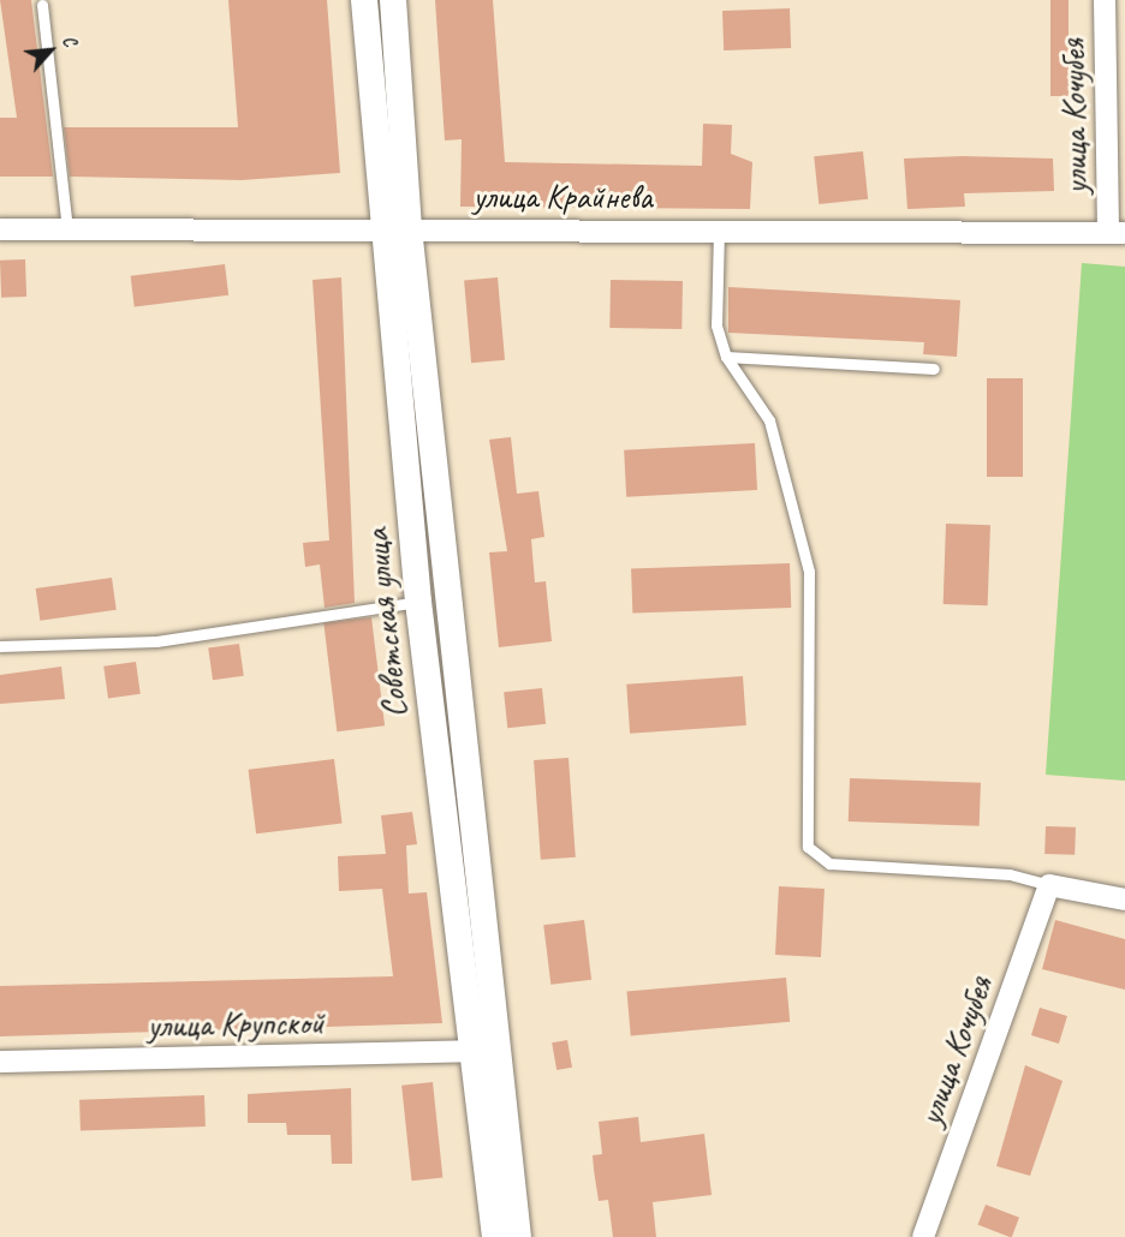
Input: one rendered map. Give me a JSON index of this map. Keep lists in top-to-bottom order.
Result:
{
  "streets": {
    "street": [
      "улица Кочубея",
      "улица Крайнева",
      "Советская улица",
      "улица Крупской"
    ]
  },
  "crossings": [
    ["улица Кочубея", "улица Крайнева"],
    ["улица Крайнева", "Советская улица"],
    ["Советская улица", "улица Крупской"]
  ],
  "north": "top right"
}
